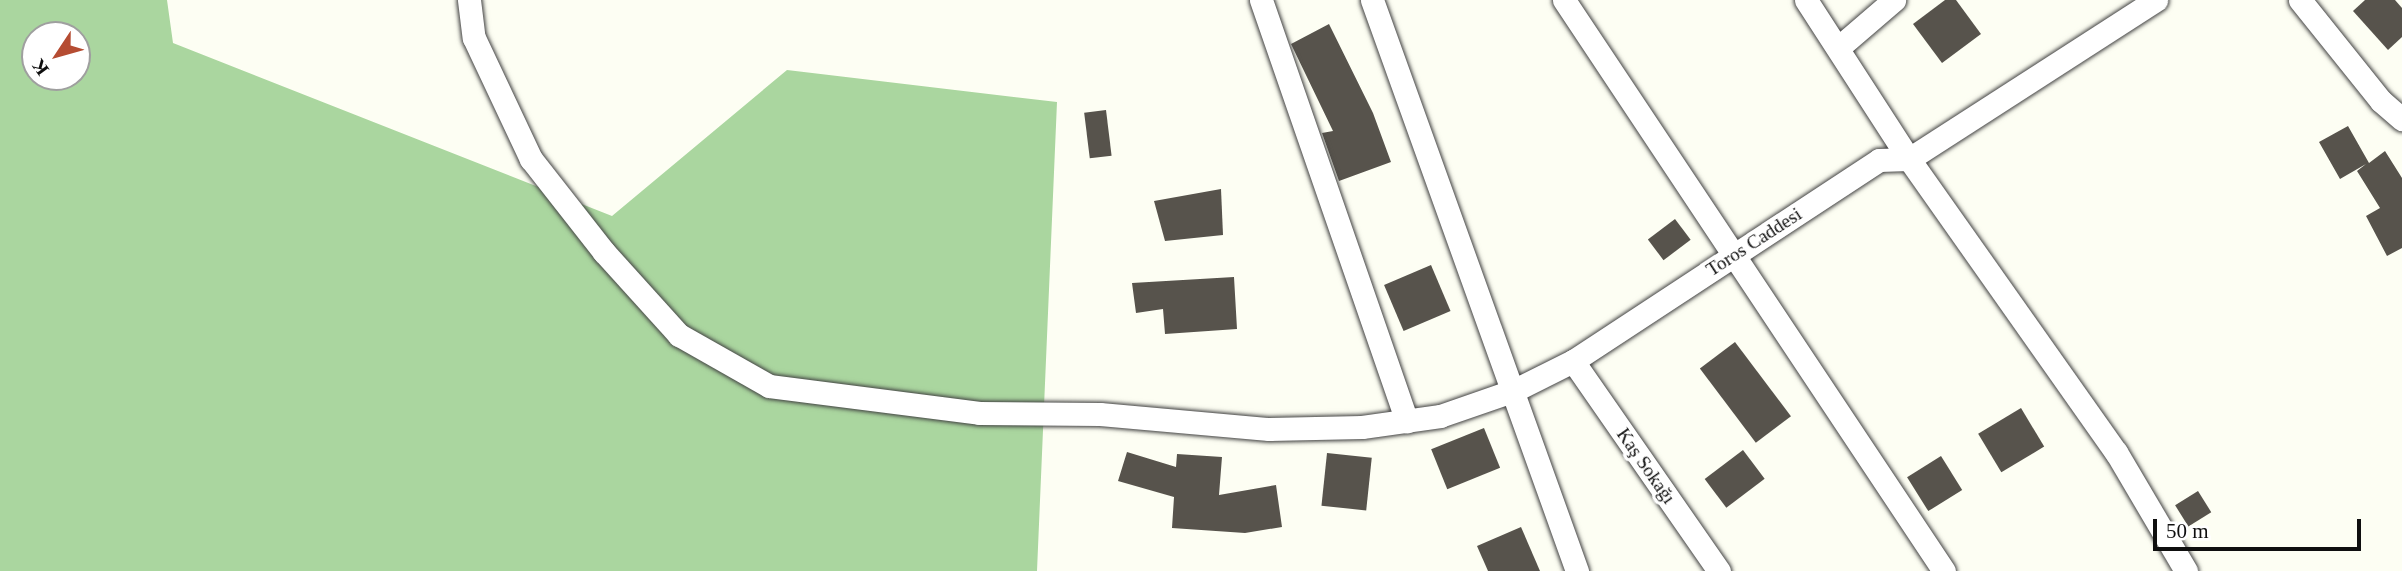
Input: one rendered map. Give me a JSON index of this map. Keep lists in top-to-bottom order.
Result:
{
  "streets": {
    "street": ["Toros Caddesi", "Kaş Sokağı"]
  },
  "crossings": [
    ["Toros Caddesi", "Kaş Sokağı"]
  ],
  "scale_bar": "50 m",
  "north": "bottom left"
}
